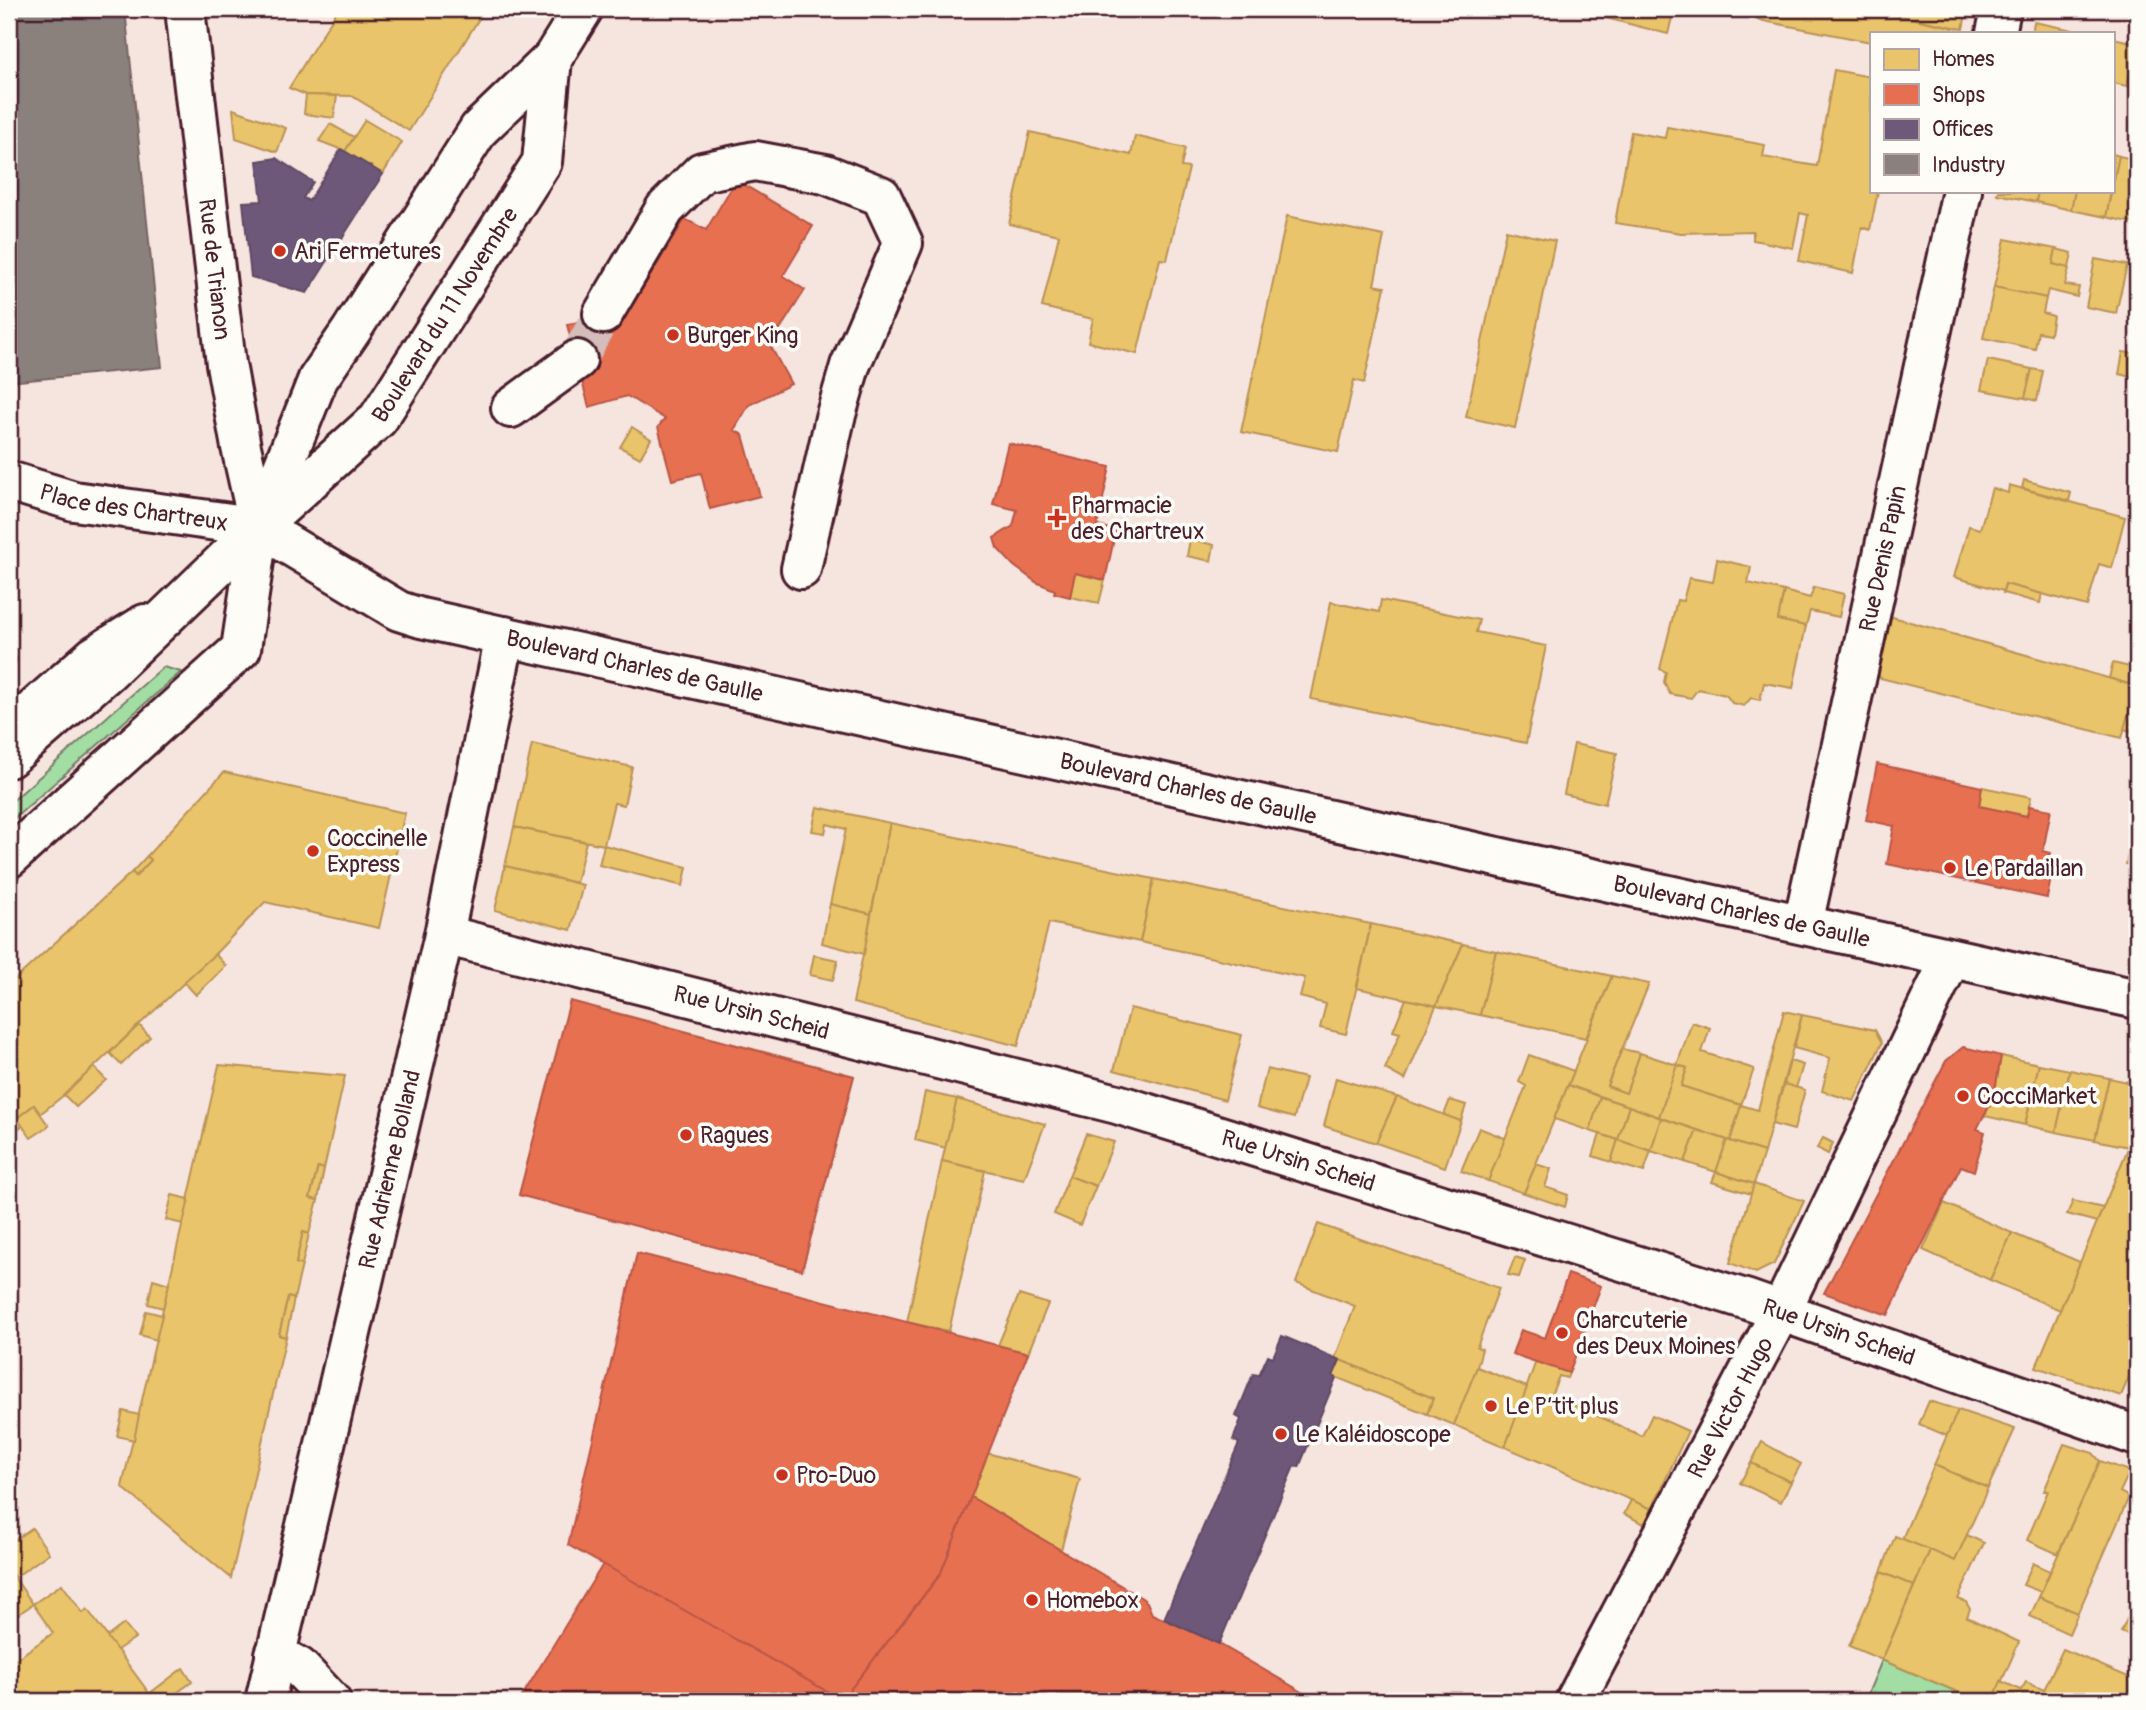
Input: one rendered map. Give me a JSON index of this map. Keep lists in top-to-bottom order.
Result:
{
  "streets": {
    "street": [
      "Rue de Trianon",
      "Boulevard du 11 Novembre",
      "Place des Chartreux",
      "Rue Denis Papin",
      "Boulevard Charles de Gaulle",
      "Rue Ursin Scheid",
      "Rue Adrienne Bolland",
      "Rue Victor Hugo"
    ]
  },
  "crossings": [
    ["Rue de Trianon", "Boulevard du 11 Novembre"],
    ["Rue de Trianon", "Place des Chartreux"],
    ["Rue de Trianon", "Boulevard Charles de Gaulle"],
    ["Boulevard du 11 Novembre", "Place des Chartreux"],
    ["Boulevard du 11 Novembre", "Boulevard Charles de Gaulle"],
    ["Place des Chartreux", "Boulevard Charles de Gaulle"],
    ["Rue Denis Papin", "Boulevard Charles de Gaulle"],
    ["Boulevard Charles de Gaulle", "Rue Adrienne Bolland"],
    ["Boulevard Charles de Gaulle", "Rue Victor Hugo"],
    ["Rue Ursin Scheid", "Rue Adrienne Bolland"],
    ["Rue Ursin Scheid", "Rue Victor Hugo"]
  ],
  "places": {
    "other": [
      "Ari Fermetures",
      "Burger King",
      "Coccinelle Express",
      "Le Pardaillan",
      "CocciMarket",
      "Ragues",
      "Charcuterie des Deux Moines",
      "Le P’tit plus",
      "Le Kaléidoscope",
      "Pro-Duo",
      "Homebox"
    ],
    "health": ["Pharmacie des Chartreux"]
  },
  "legend": [
    "Homes",
    "Shops",
    "Offices",
    "Industry"
  ]
}
